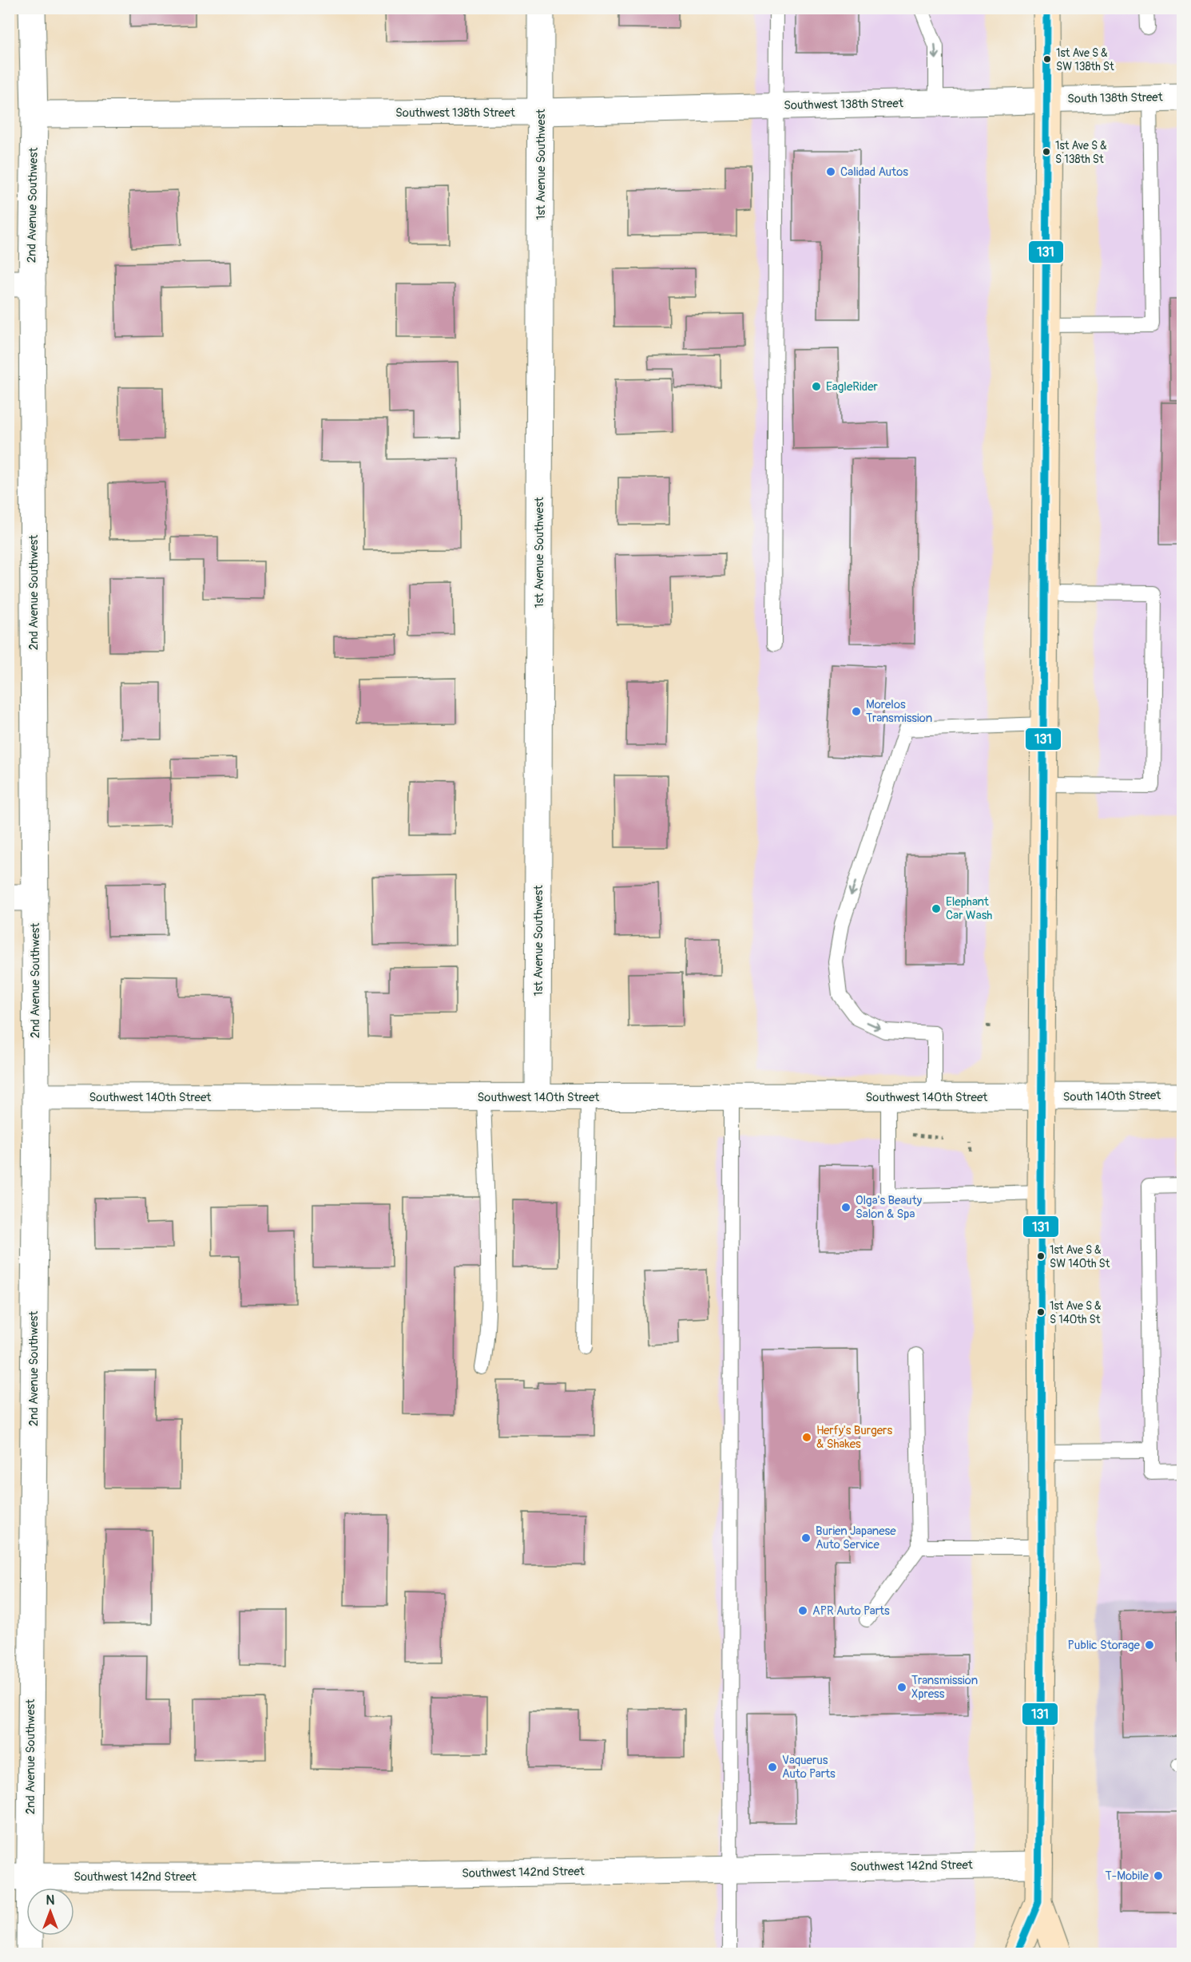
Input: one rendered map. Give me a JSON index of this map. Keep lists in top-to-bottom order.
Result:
{
  "streets": {
    "street": [
      "South 138th Street",
      "Southwest 138th Street",
      "1st Avenue Southwest",
      "2nd Avenue Southwest",
      "South 140th Street",
      "Southwest 140th Street",
      "Southwest 142nd Street"
    ]
  },
  "crossings": [
    ["South 138th Street", "Southwest 138th Street"],
    ["Southwest 138th Street", "1st Avenue Southwest"],
    ["Southwest 138th Street", "2nd Avenue Southwest"],
    ["1st Avenue Southwest", "Southwest 140th Street"],
    ["2nd Avenue Southwest", "Southwest 140th Street"],
    ["2nd Avenue Southwest", "Southwest 142nd Street"],
    ["South 140th Street", "Southwest 140th Street"]
  ],
  "places": [
    "1st Ave S & SW 138th St",
    "1st Ave S & S 138th St",
    "Calidad Autos",
    "EagleRider",
    "Morelos Transmission",
    "Elephant Car Wash",
    "Olga's Beauty Salon & Spa",
    "1st Ave S & SW 140th St",
    "1st Ave S & S 140th St",
    "Herfy's Burgers & Shakes",
    "Burien Japanese Auto Service",
    "APR Auto Parts",
    "Public Storage",
    "Transmission Xpress",
    "Vaquerus Auto Parts",
    "T-Mobile"
  ],
  "lines": ["transit line 131"],
  "north": "top"
}
